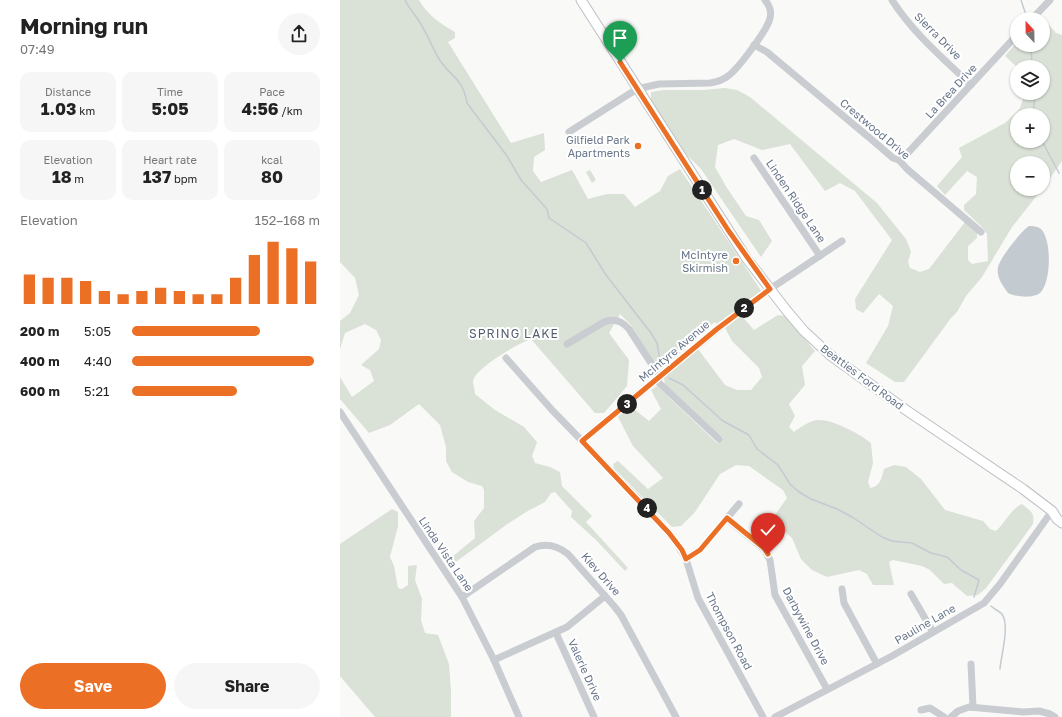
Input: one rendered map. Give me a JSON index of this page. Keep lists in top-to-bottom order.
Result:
{
  "streets": {
    "main road": ["Beatties Ford Road"],
    "street": [
      "Sierra Drive",
      "La Brea Drive",
      "Crestwood Drive",
      "Linden Ridge Lane",
      "McIntyre Avenue",
      "Linda Vista Lane",
      "Kiev Drive",
      "Pauline Lane",
      "Darbywine Drive",
      "Thompson Road",
      "Valerie Drive"
    ]
  },
  "crossings": [
    ["Sierra Drive", "La Brea Drive"],
    ["La Brea Drive", "Crestwood Drive"],
    ["Linden Ridge Lane", "McIntyre Avenue"],
    ["McIntyre Avenue", "Beatties Ford Road"],
    ["McIntyre Avenue", "Thompson Road"],
    ["Beatties Ford Road", "Pauline Lane"],
    ["Linda Vista Lane", "Kiev Drive"],
    ["Pauline Lane", "Darbywine Drive"]
  ],
  "districts": ["SPRING LAKE"],
  "places": ["Gilfield Park Apartments", "McIntyre Skirmish"],
  "north": "top",
  "page": {
    "heading": ["Morning run", "07:49"],
    "map_buttons": ["+", "−"],
    "stats": [
      ["Distance", "1.03 km"],
      ["Time", "5:05"],
      ["Pace", "4:56 /km"],
      ["Elevation", "18 m"],
      ["Heart rate", "137 bpm"],
      ["kcal", "80"]
    ],
    "pins": [
      "1",
      "2",
      "3",
      "4"
    ],
    "chart": ["Elevation", "152–168 m"],
    "list": [
      {
        "name": "200 m",
        "note": "5:05"
      },
      {
        "name": "400 m",
        "note": "4:40"
      },
      {
        "name": "600 m",
        "note": "5:21"
      }
    ],
    "buttons": ["Save", "Share"]
  }
}
